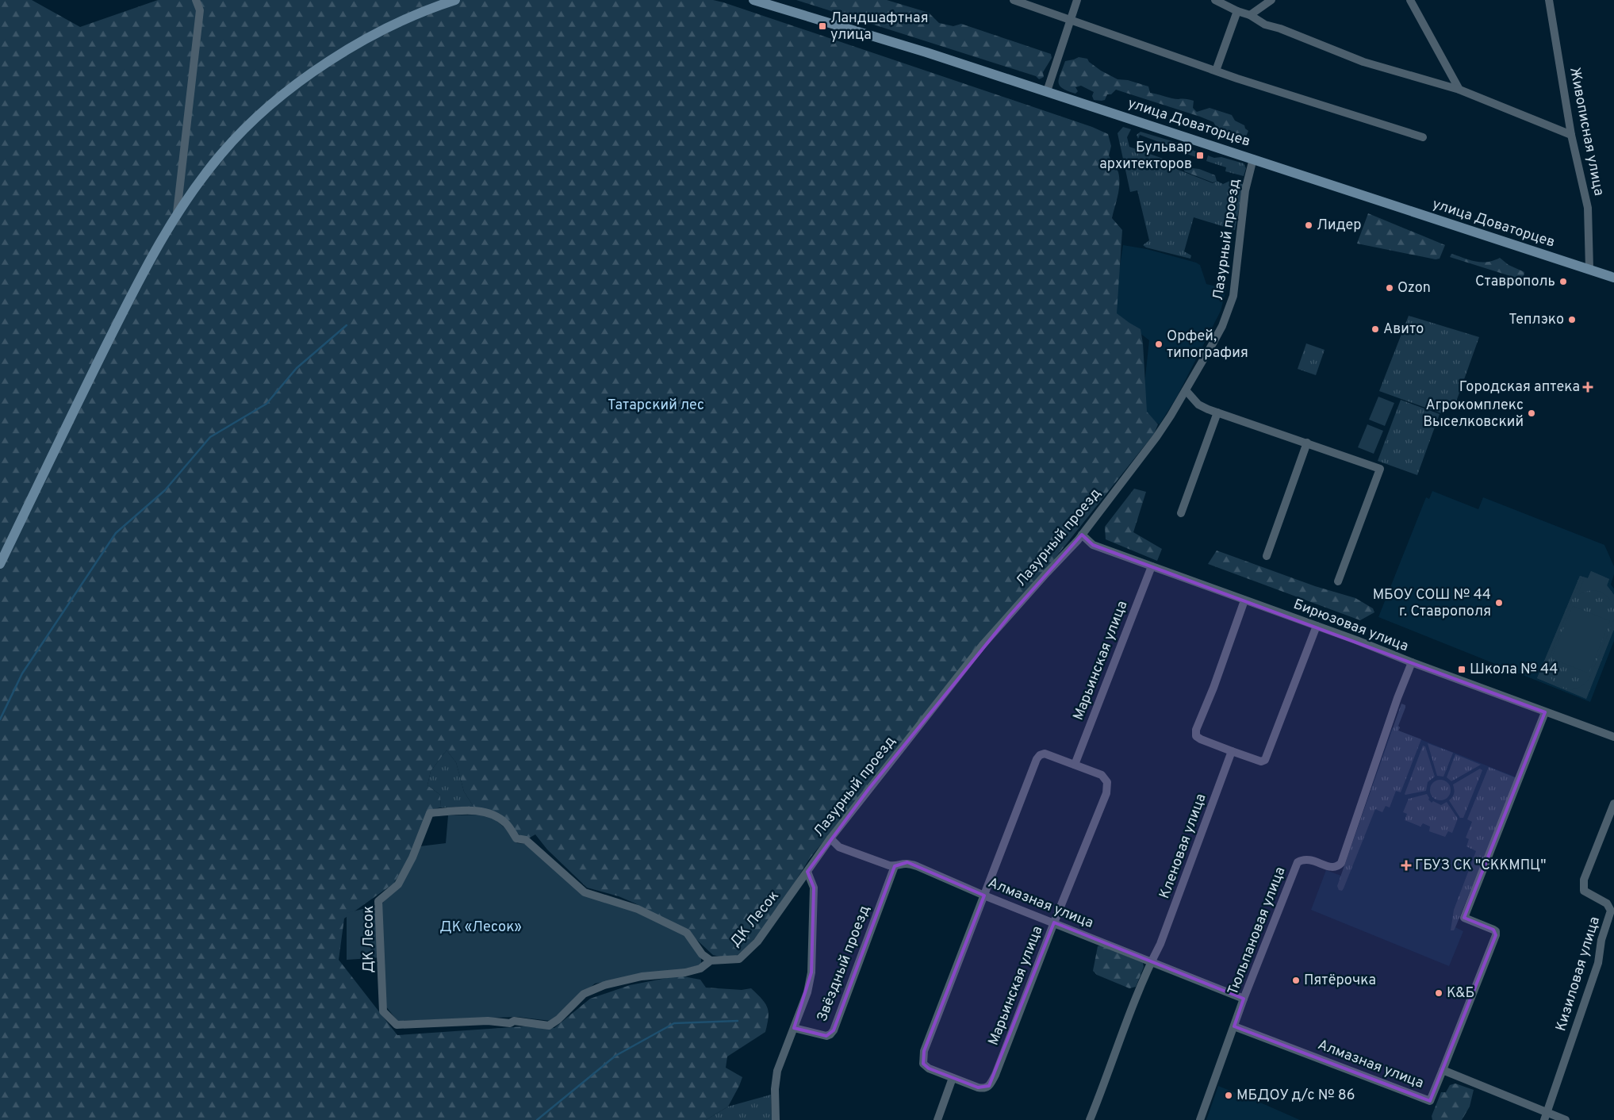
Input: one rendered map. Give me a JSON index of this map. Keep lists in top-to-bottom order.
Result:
{
  "streets": {
    "main road": ["улица Доваторцев"],
    "street": [
      "Живописная улица",
      "Лазурный проезд",
      "Бирюзовая улица",
      "Марьинская улица",
      "Кленовая улица",
      "Алмазная улица",
      "ДК Лесок",
      "Тюльпановая улица",
      "Звёздный проезд",
      "Кизиловая улица"
    ]
  },
  "crossings": [
    ["улица Доваторцев", "Живописная улица"],
    ["улица Доваторцев", "Лазурный проезд"],
    ["Лазурный проезд", "Бирюзовая улица"],
    ["Лазурный проезд", "Алмазная улица"],
    ["Лазурный проезд", "ДК Лесок"],
    ["Лазурный проезд", "Звёздный проезд"],
    ["Бирюзовая улица", "Марьинская улица"],
    ["Бирюзовая улица", "Тюльпановая улица"],
    ["Марьинская улица", "Алмазная улица"],
    ["Кленовая улица", "Алмазная улица"],
    ["Алмазная улица", "Тюльпановая улица"],
    ["Алмазная улица", "Звёздный проезд"],
    ["Алмазная улица", "Кизиловая улица"],
    ["ДК Лесок", "Звёздный проезд"]
  ],
  "parks": ["Татарский лес", "ДК «Лесок»"],
  "places": {
    "transit": ["Ландшафтная улица", "Бульвар архитекторов", "Школа № 44"],
    "other": [
      "Лидер",
      "Ставрополь",
      "Ozon",
      "Теплэко",
      "Авито",
      "Орфей, типография",
      "Агрокомплекс Выселковский",
      "МБОУ СОШ № 44 г. Ставрополя",
      "Пятёрочка",
      "К&Б",
      "МБДОУ д/с № 86"
    ],
    "health": ["Городская аптека", "ГБУЗ СК \"СККМПЦ\""]
  }
}
